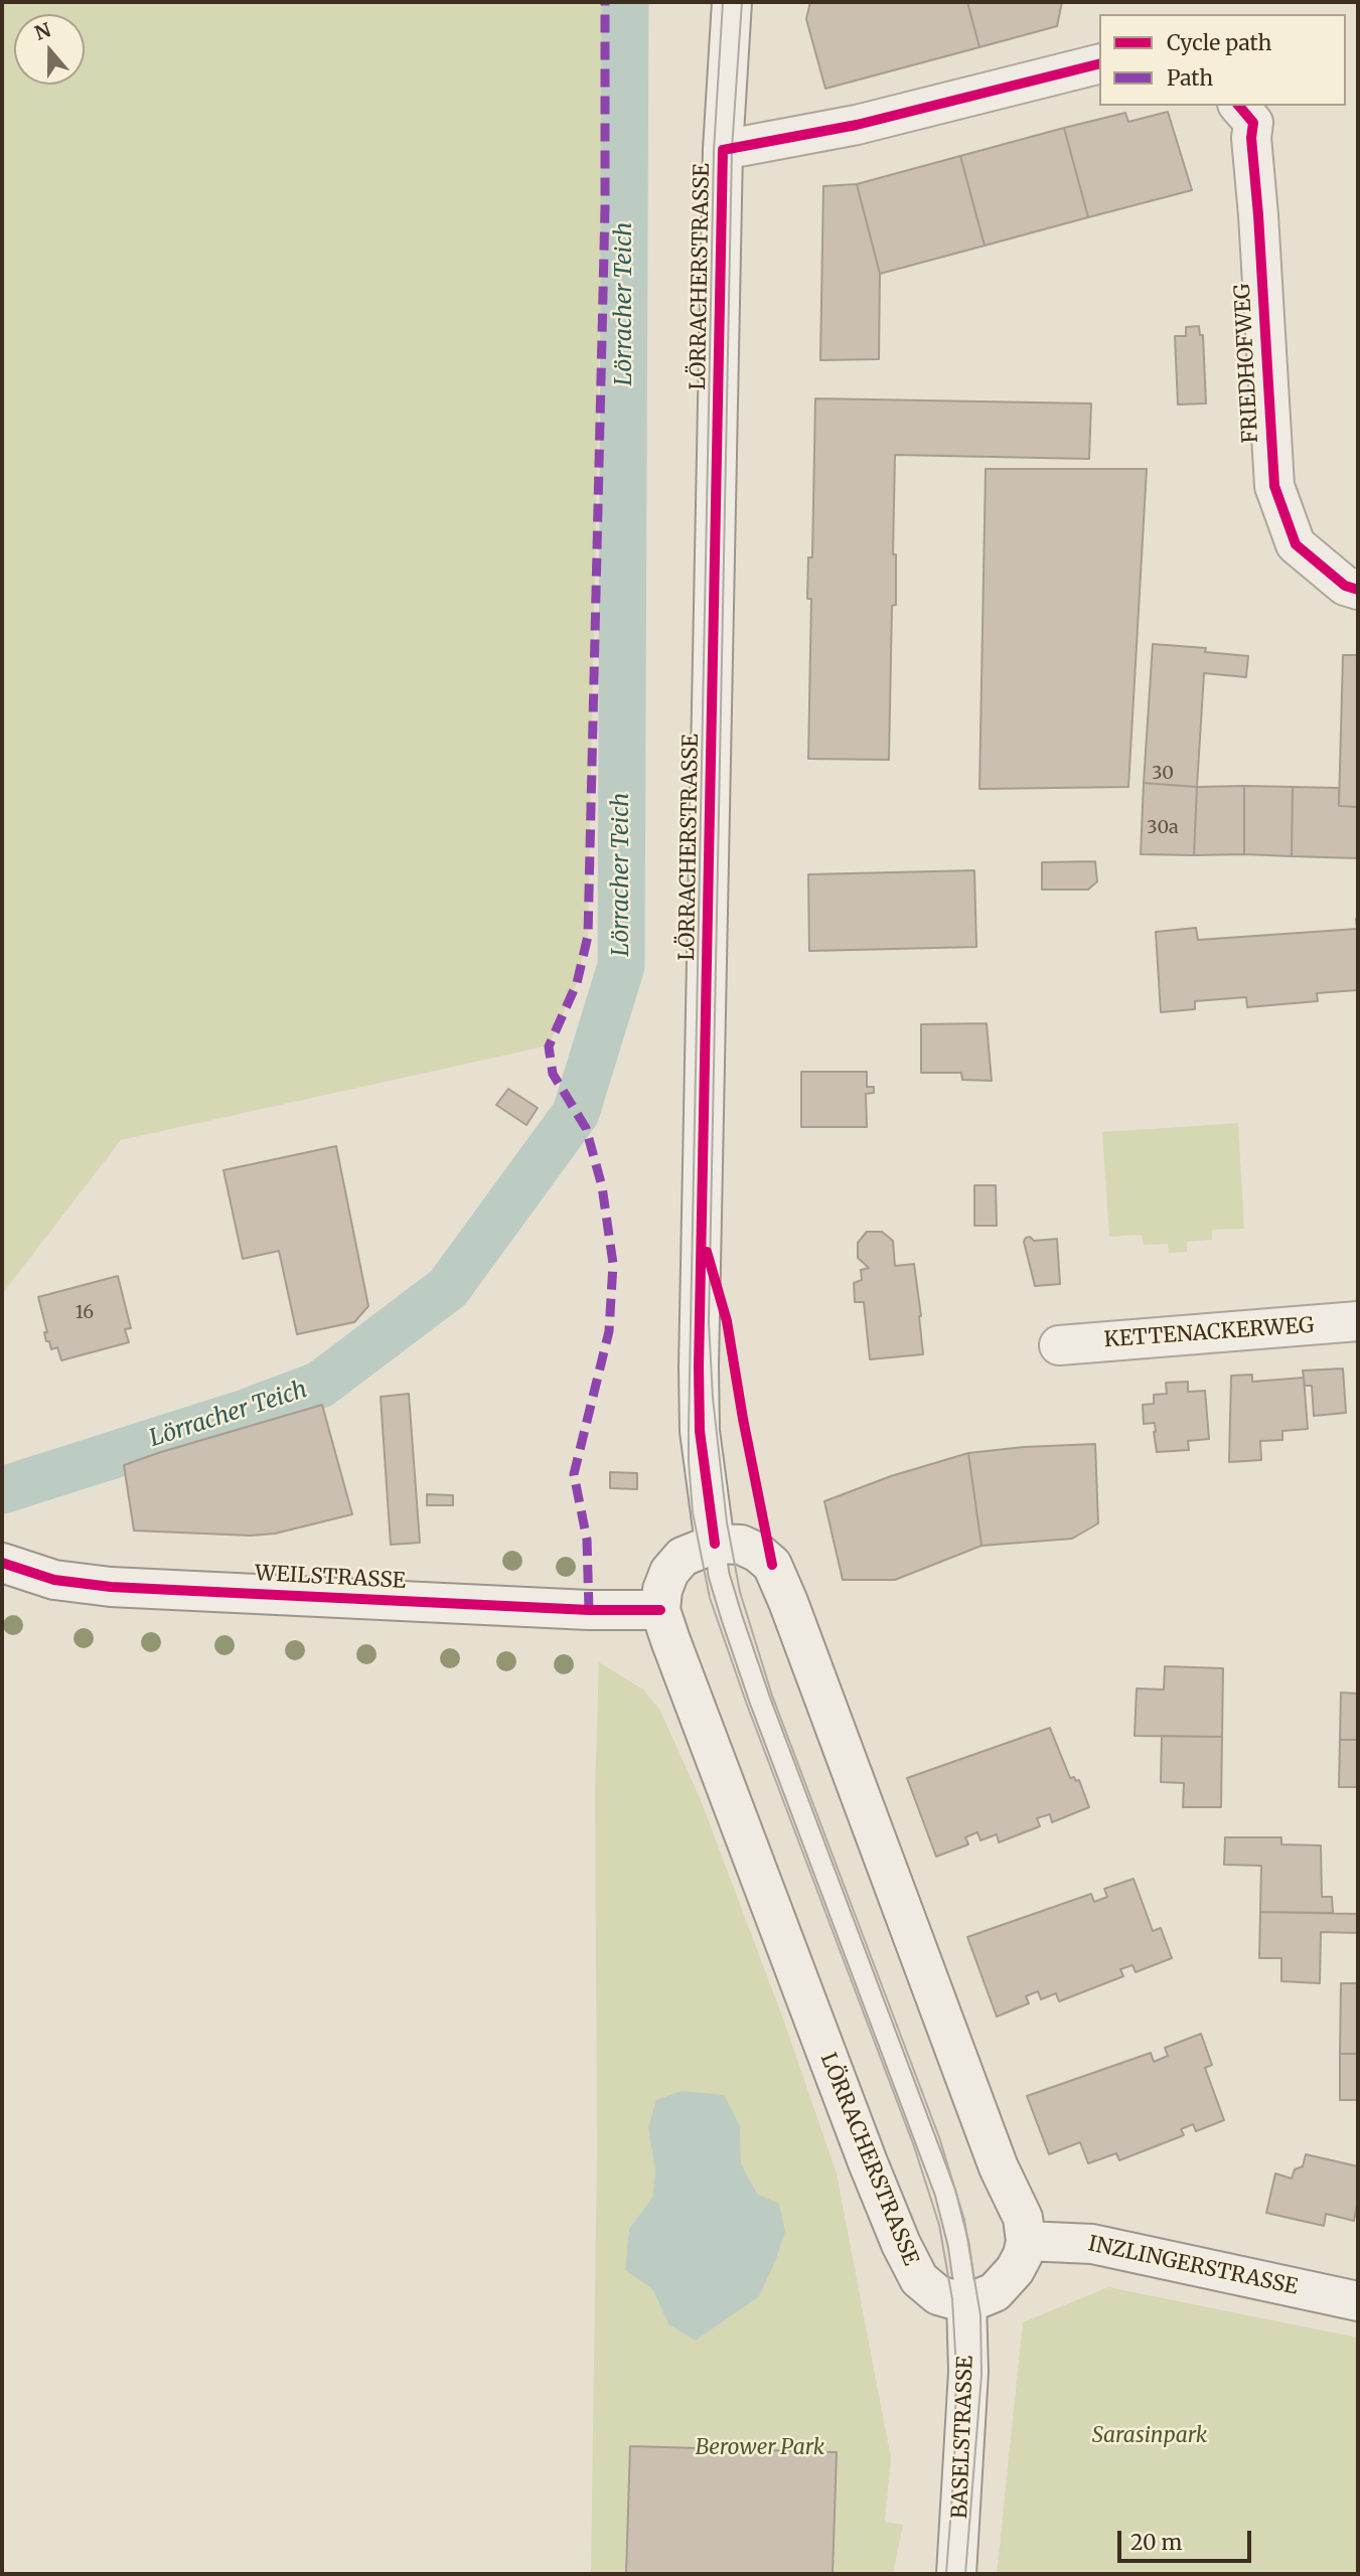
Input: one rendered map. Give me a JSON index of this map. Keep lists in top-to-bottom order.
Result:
{
  "streets": {
    "main road": [
      "LÖRRACHERSTRASSE",
      "FRIEDHOFWEG",
      "KETTENACKERWEG",
      "WEILSTRASSE",
      "INZLINGERSTRASSE",
      "BASELSTRASSE"
    ]
  },
  "crossings": [
    ["LÖRRACHERSTRASSE", "WEILSTRASSE"],
    ["LÖRRACHERSTRASSE", "BASELSTRASSE"]
  ],
  "water": ["Lörracher Teich"],
  "parks": ["Sarasinpark", "Berower Park"],
  "house_numbers": ["30", "30a", "16"],
  "legend": ["Cycle path", "Path"],
  "scale_bar": "20 m",
  "north": "top"
}
